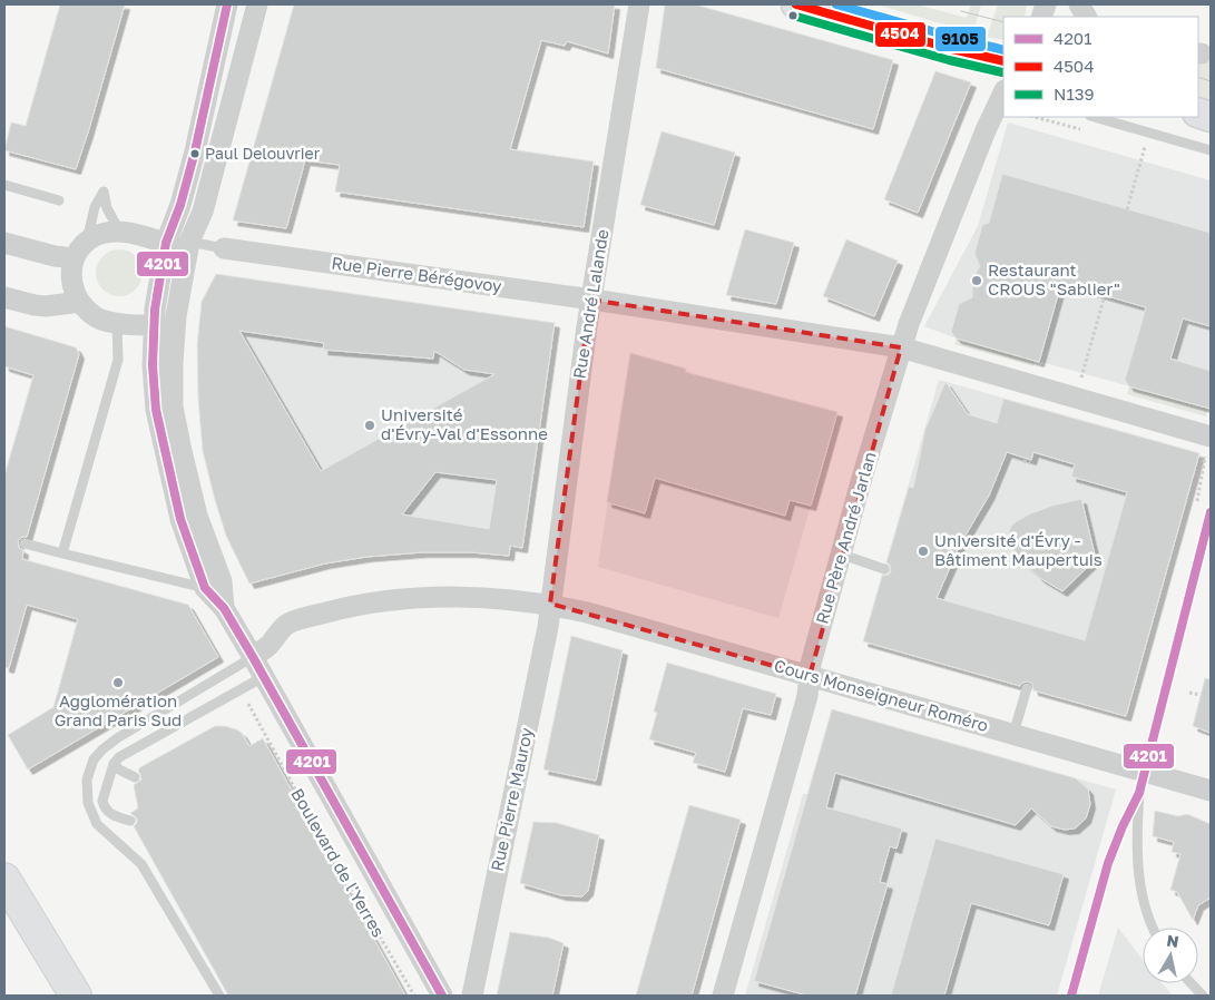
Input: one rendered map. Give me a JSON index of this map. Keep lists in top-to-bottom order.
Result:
{
  "streets": {
    "street": [
      "Rue Pierre Bérégovoy",
      "Rue André Lalande",
      "Rue Père André Jarlan",
      "Cours Monseigneur Roméro",
      "Rue Pierre Mauroy",
      "Boulevard de l'Yerres"
    ]
  },
  "crossings": [
    ["Rue Pierre Bérégovoy", "Rue André Lalande"],
    ["Rue Pierre Bérégovoy", "Rue Père André Jarlan"],
    ["Rue André Lalande", "Cours Monseigneur Roméro"],
    ["Rue André Lalande", "Rue Pierre Mauroy"],
    ["Rue Père André Jarlan", "Cours Monseigneur Roméro"],
    ["Cours Monseigneur Roméro", "Rue Pierre Mauroy"],
    ["Cours Monseigneur Roméro", "Boulevard de l'Yerres"]
  ],
  "places": [
    "Paul Delouvrier",
    "Restaurant CROUS \"Sablier\"",
    "Université d'Évry-Val d'Essonne",
    "Université d'Évry - Bâtiment Maupertuis",
    "Agglomération Grand Paris Sud"
  ],
  "lines": [
    "transit line 4201",
    "transit line 4504",
    "transit line 9105",
    "transit line N139"
  ],
  "legend": ["4201", "4504", "N139"],
  "north": "top"
}
